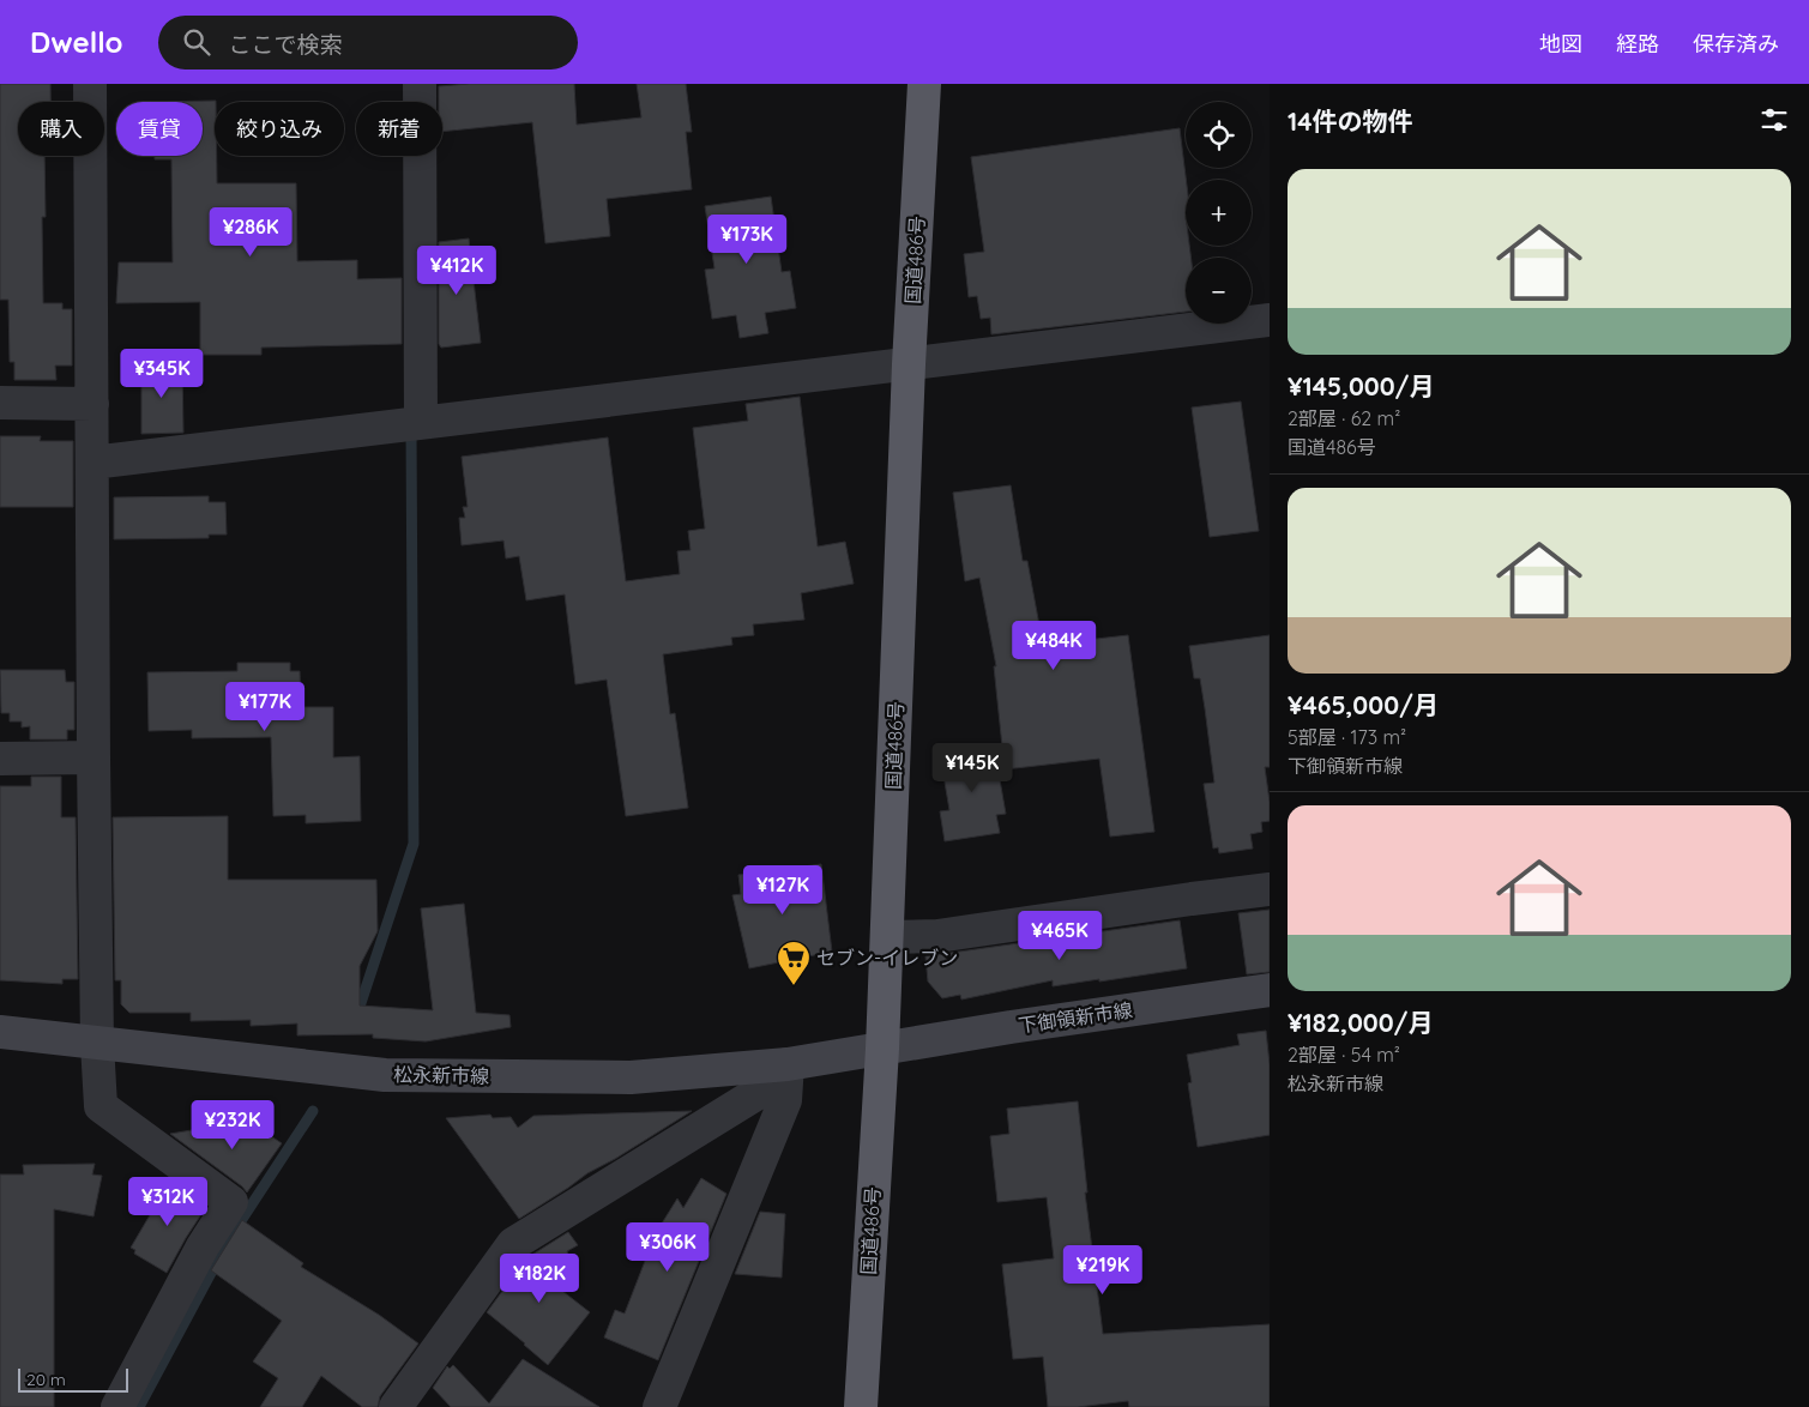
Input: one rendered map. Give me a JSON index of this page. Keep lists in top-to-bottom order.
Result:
{
  "streets": {
    "highway": ["国道486号"],
    "main road": ["下御領新市線", "松永新市線"]
  },
  "crossings": [
    ["国道486号", "下御領新市線"],
    ["国道486号", "松永新市線"],
    ["下御領新市線", "松永新市線"]
  ],
  "places": {
    "supermarket": ["セブン-イレブン"]
  },
  "scale_bar": "20 m",
  "page": {
    "header": "Dwello",
    "search": "ここで検索",
    "nav": ["地図", "経路", "保存済み"],
    "heading": "14件の物件",
    "map_buttons": ["+", "−"],
    "chip": [
      "購入",
      "賃貸",
      "絞り込み",
      "新着"
    ],
    "list": [
      {
        "name": "¥145,000/月",
        "note": "2部屋 · 62 m² · 国道486号"
      },
      {
        "name": "¥465,000/月",
        "note": "5部屋 · 173 m² · 下御領新市線"
      },
      {
        "name": "¥182,000/月",
        "note": "2部屋 · 54 m² · 松永新市線"
      }
    ],
    "price": [
      "¥286K",
      "¥173K",
      "¥412K",
      "¥345K",
      "¥484K",
      "¥177K",
      "¥145K",
      "¥127K",
      "¥465K",
      "¥232K",
      "¥312K",
      "¥306K",
      "¥219K",
      "¥182K"
    ],
    "scale": "20 m"
  }
}
